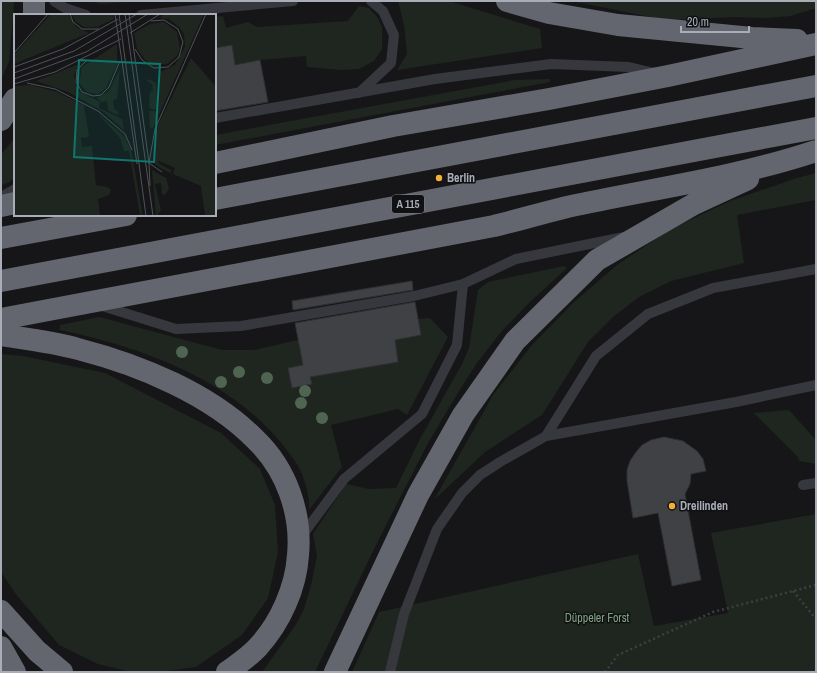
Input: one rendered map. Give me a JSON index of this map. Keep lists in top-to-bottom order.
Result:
{
  "streets": {
    "highway": ["A 115"]
  },
  "parks": ["Düppeler Forst"],
  "places": ["Berlin", "Dreilinden"],
  "scale_bar": "20 m"
}
